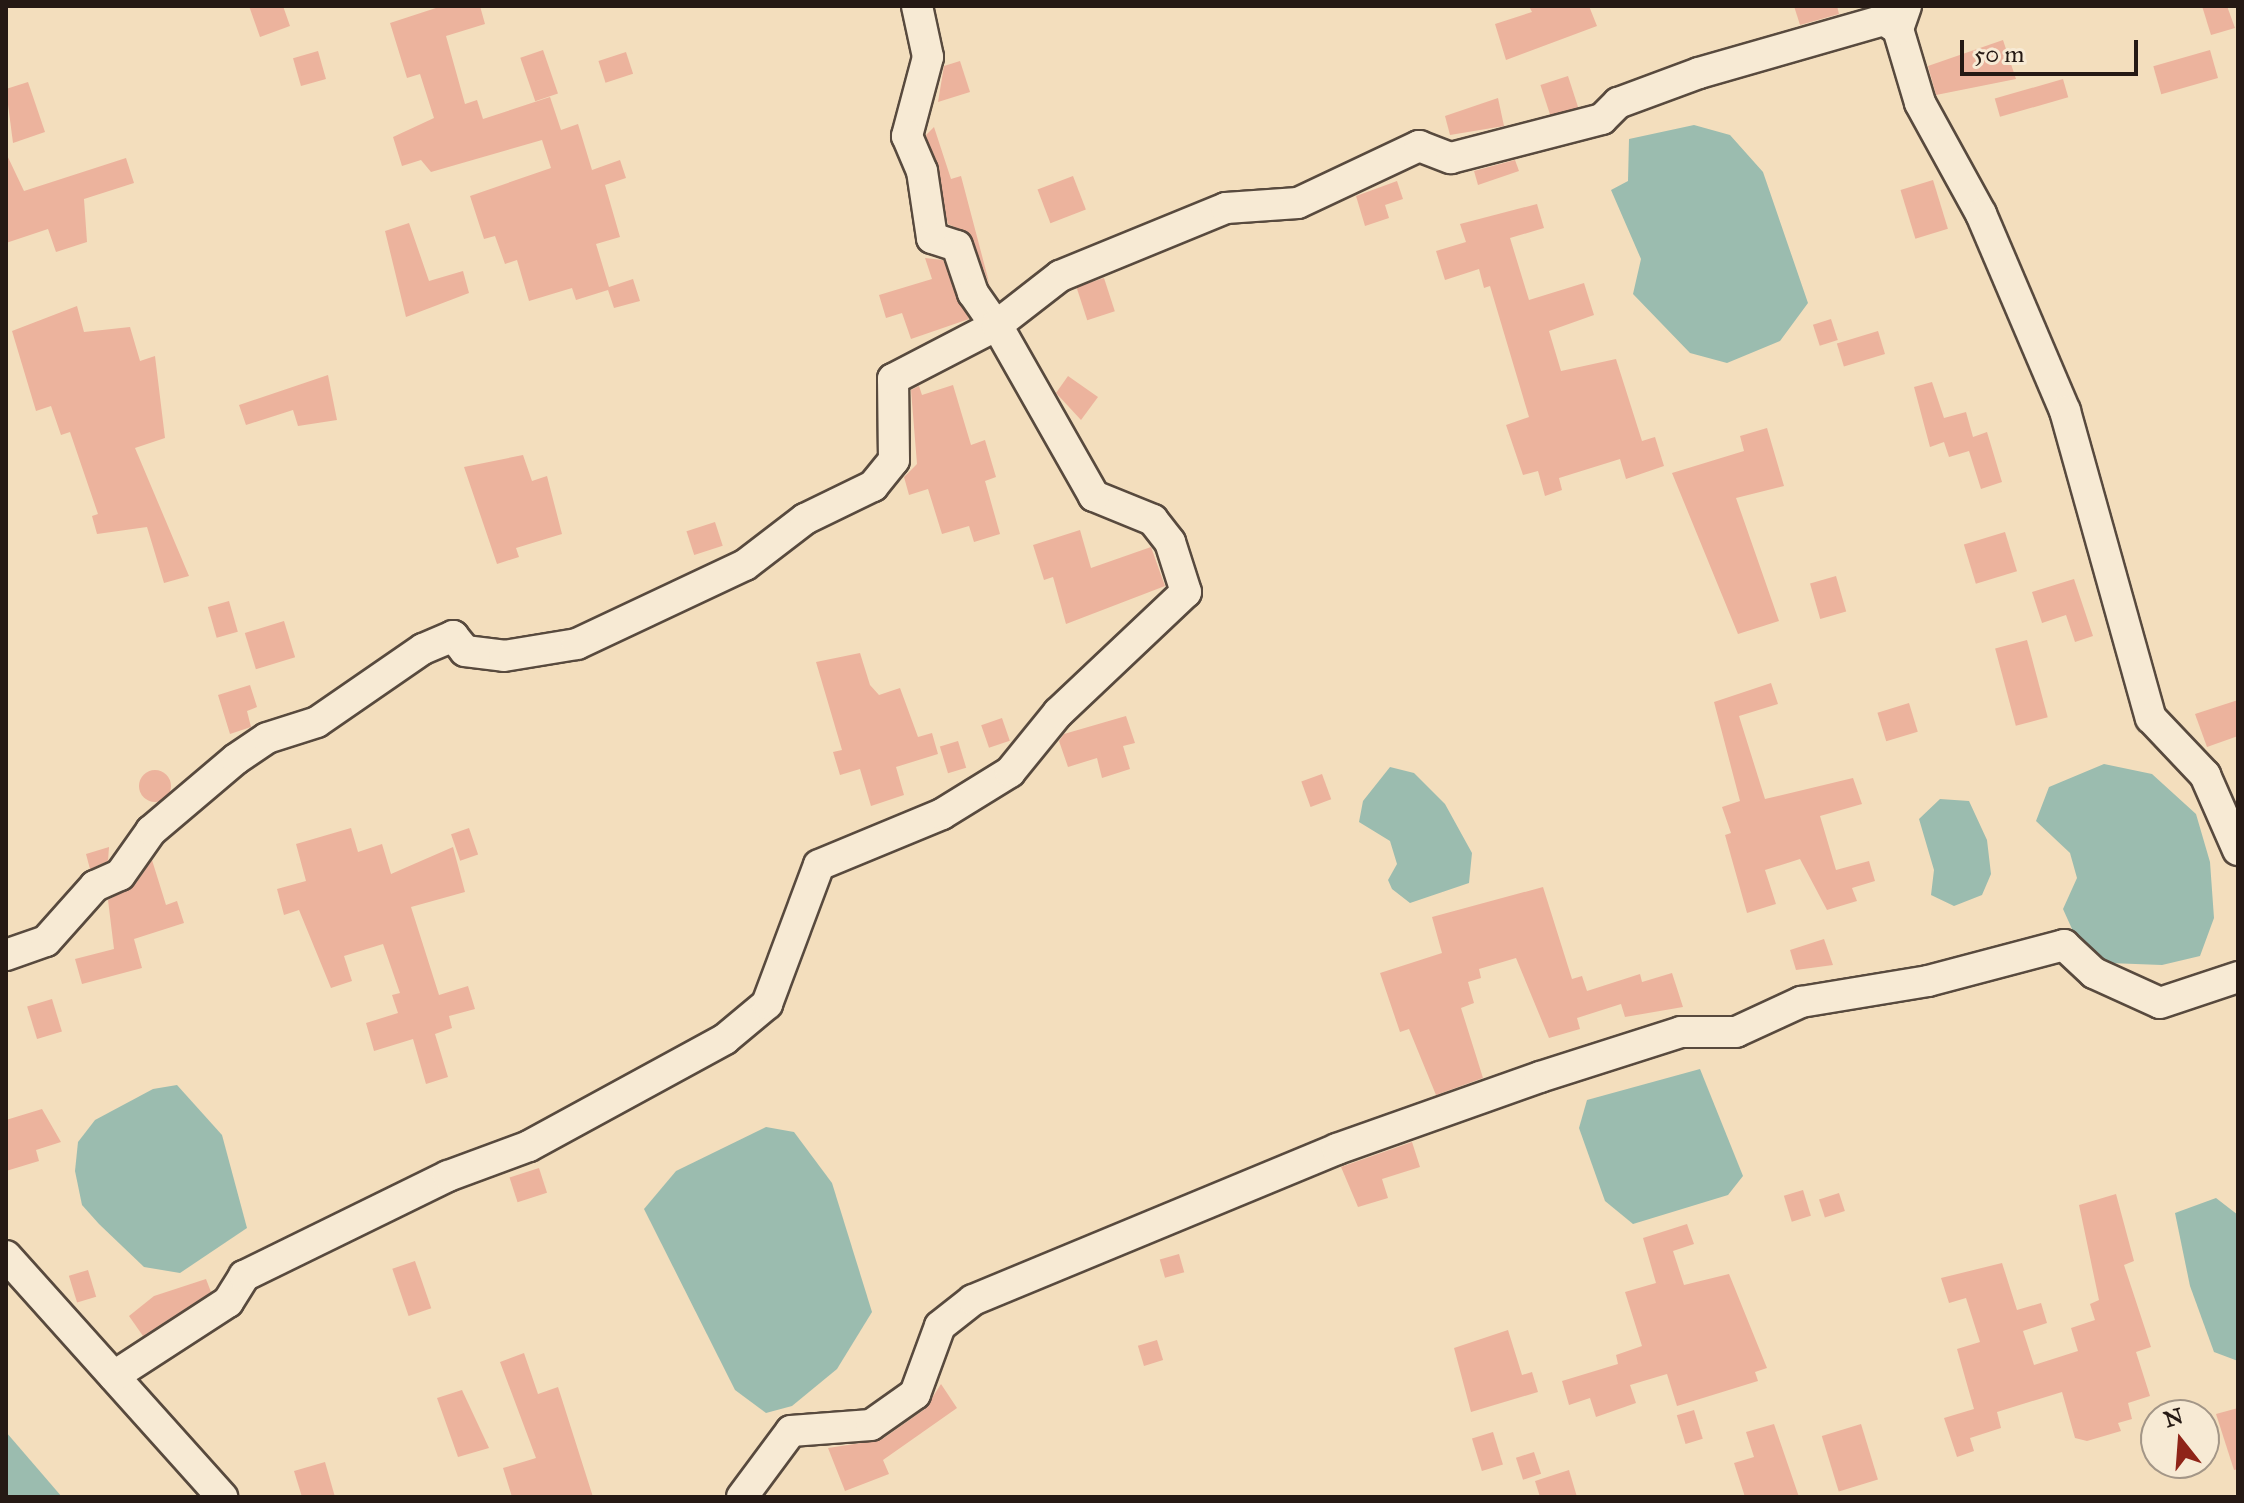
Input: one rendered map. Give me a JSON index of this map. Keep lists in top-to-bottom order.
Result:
{
  "scale_bar": "50 m",
  "north": "top"
}
